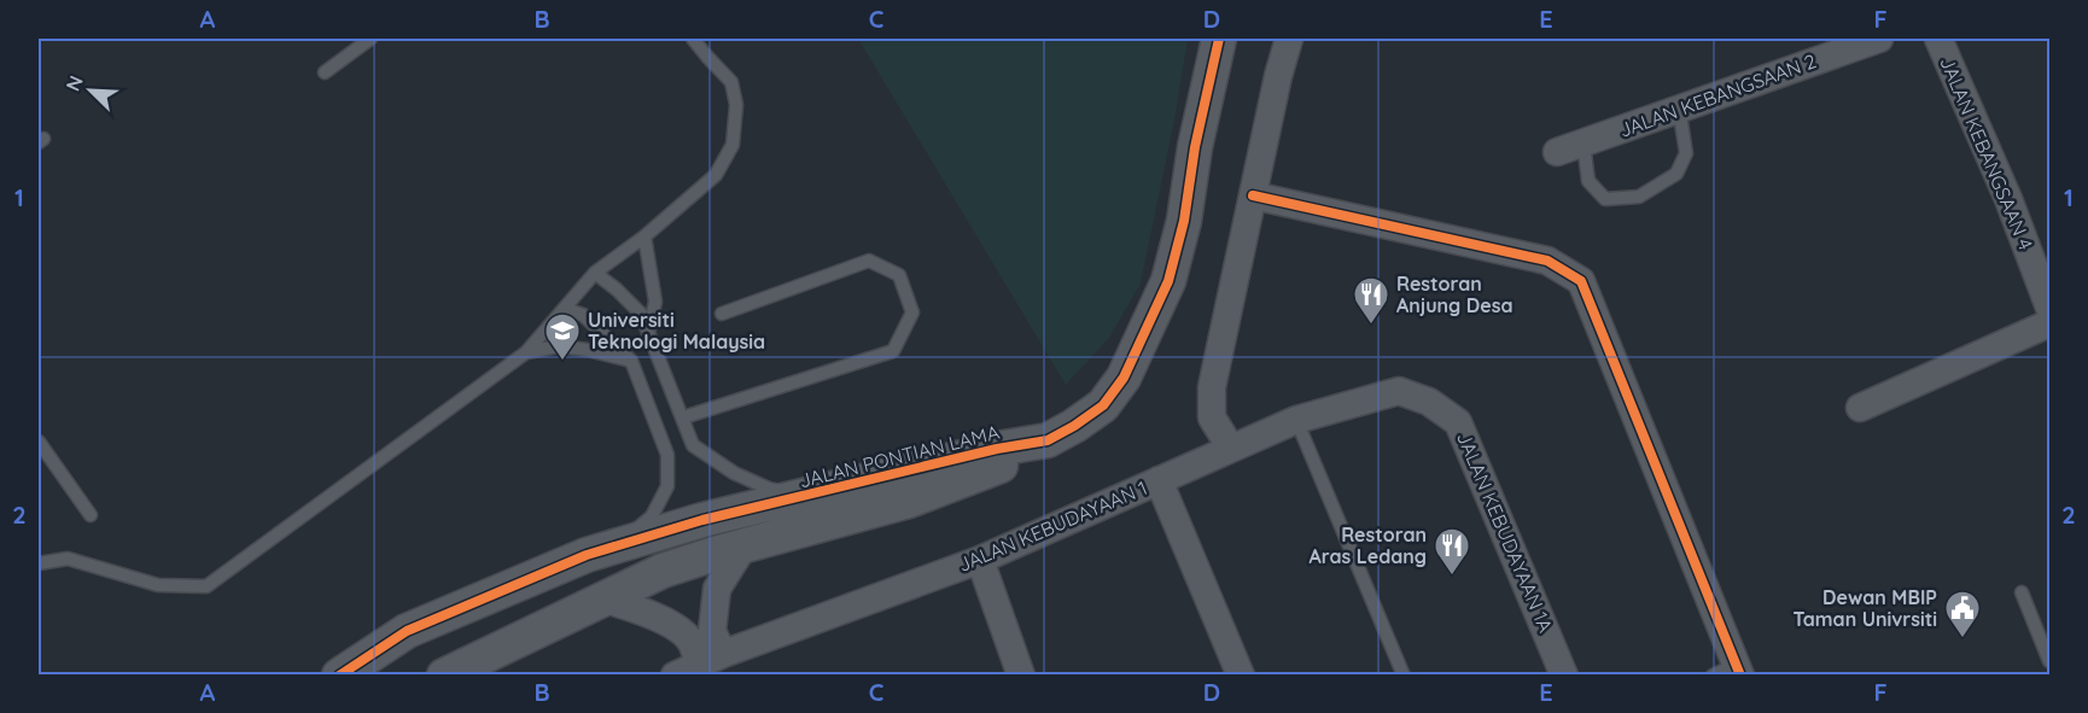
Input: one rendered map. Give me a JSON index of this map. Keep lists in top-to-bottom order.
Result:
{
  "streets": {
    "street": [
      "JALAN KEBANGSAAN 2",
      "JALAN KEBANGSAAN 4",
      "JALAN PONTIAN LAMA",
      "JALAN KEBUDAYAAN 1",
      "JALAN KEBUDAYAAN 1A"
    ]
  },
  "crossings": [
    ["JALAN KEBUDAYAAN 1", "JALAN KEBUDAYAAN 1A"]
  ],
  "places": {
    "restaurant": ["Restoran Anjung Desa", "Restoran Aras Ledang"],
    "school or university": ["Universiti Teknologi Malaysia"],
    "public building": ["Dewan MBIP Taman Univrsiti"]
  },
  "north": "top left",
  "grid": {
    "columns": [
      "A",
      "B",
      "C",
      "D",
      "E",
      "F"
    ],
    "rows": ["1", "2"]
  }
}
